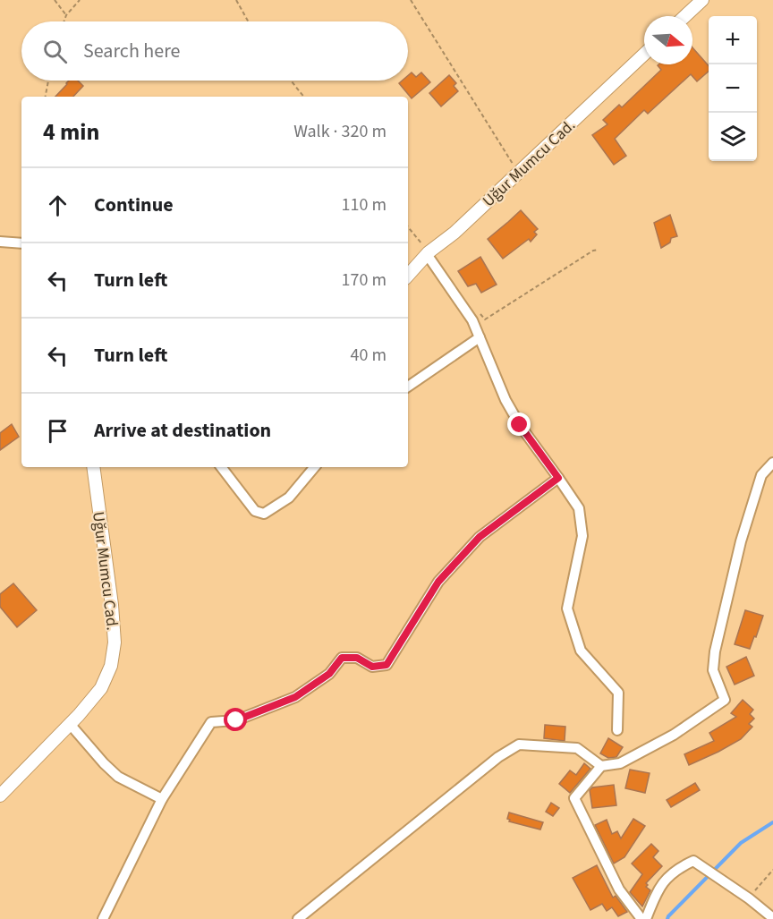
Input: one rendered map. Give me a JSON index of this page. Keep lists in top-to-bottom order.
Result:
{
  "streets": {
    "street": ["Uğur Mumcu Cad."]
  },
  "north": "right",
  "page": {
    "map_buttons": ["+", "−"],
    "search": "Search here",
    "heading": ["4 min", "Walk · 320 m"],
    "list": [
      ["Continue", "110 m"],
      ["Turn left", "170 m"],
      ["Turn left", "40 m"],
      "Arrive at destination"
    ]
  }
}
